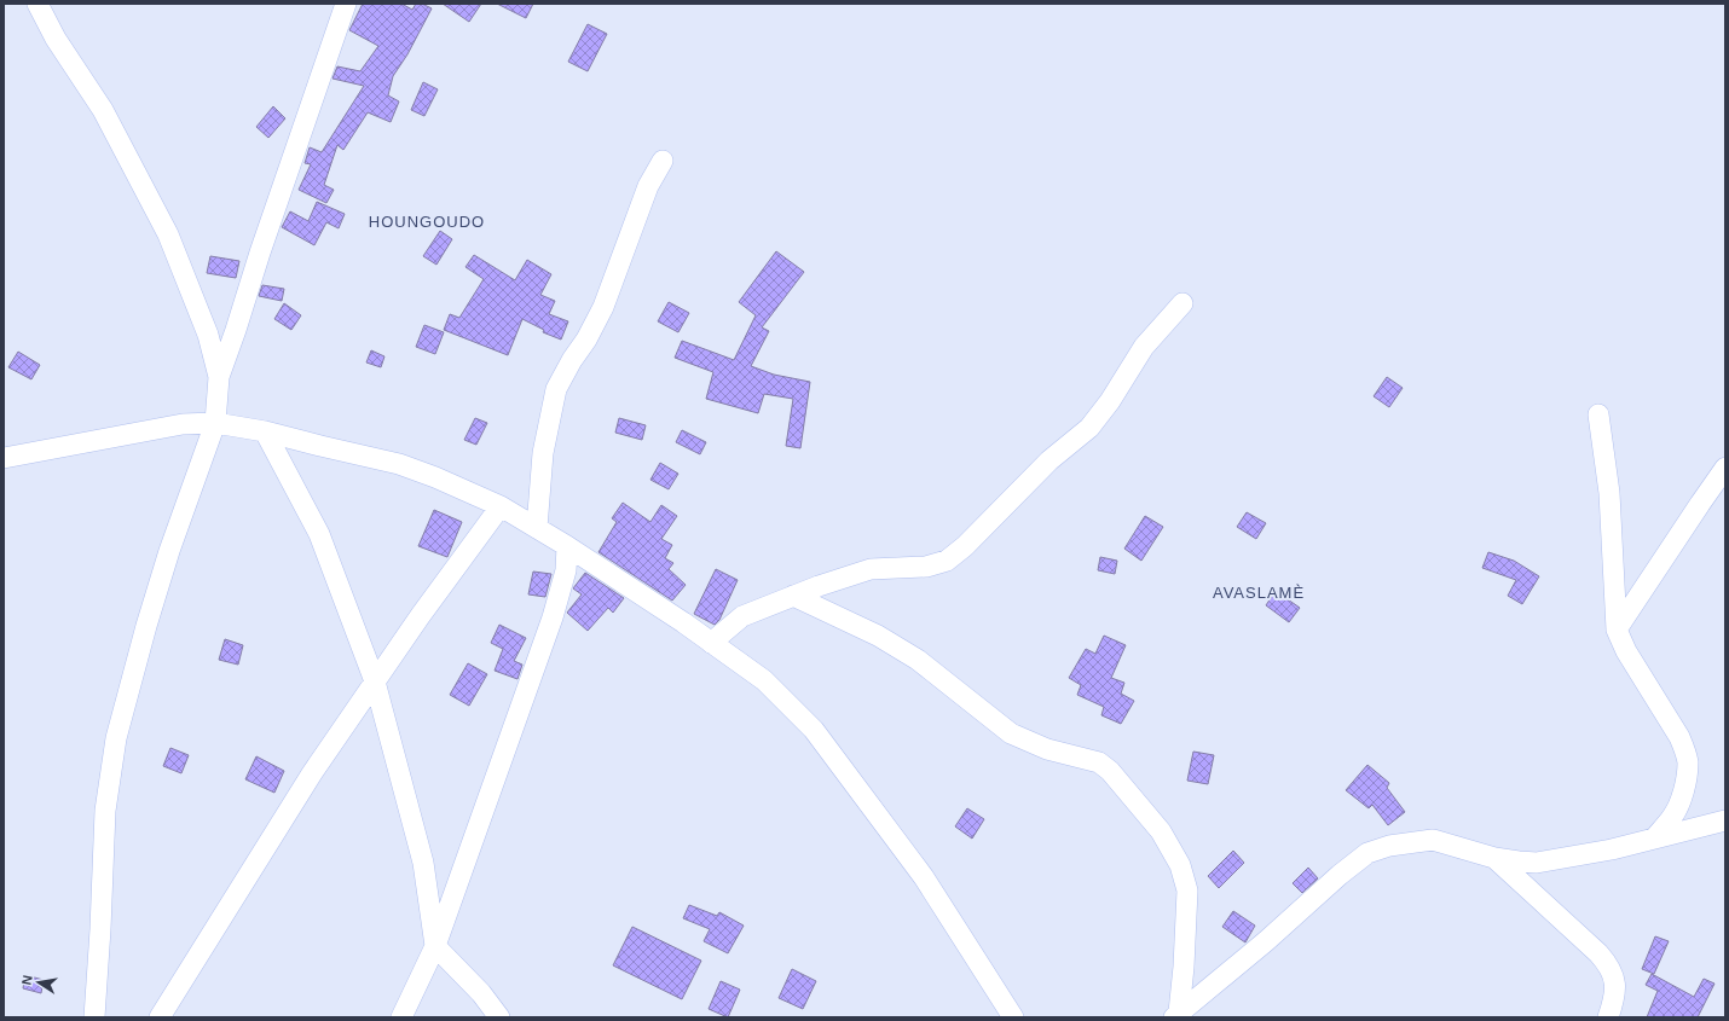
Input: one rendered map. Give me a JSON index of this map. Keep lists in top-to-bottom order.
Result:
{
  "districts": ["HOUNGOUDO", "AVASLAMÈ"],
  "north": "left"
}
